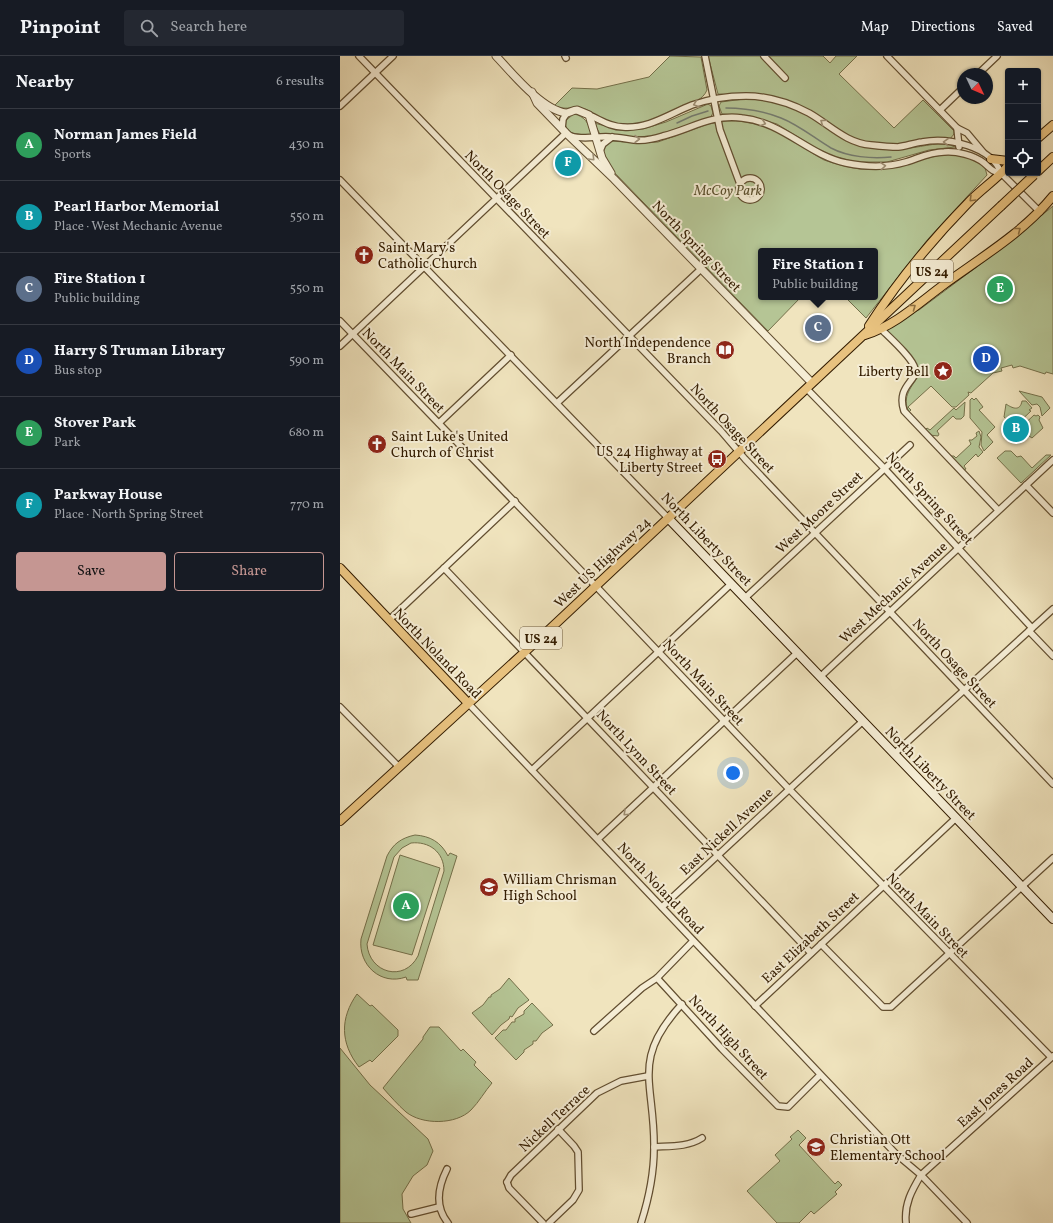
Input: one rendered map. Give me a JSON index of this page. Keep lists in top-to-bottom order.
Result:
{
  "streets": {
    "main road": [
      "US 24",
      "North Liberty Street",
      "West US Highway 24",
      "North Noland Road"
    ],
    "street": [
      "North Osage Street",
      "North Spring Street",
      "North Main Street",
      "West Moore Street",
      "West Mechanic Avenue",
      "North Lynn Street",
      "East Nickell Avenue",
      "East Elizabeth Street",
      "North High Street",
      "East Jones Road",
      "Nickell Terrace"
    ]
  },
  "crossings": [
    ["North Osage Street", "US 24"],
    ["North Osage Street", "West Moore Street"],
    ["North Osage Street", "West US Highway 24"],
    ["North Osage Street", "West Mechanic Avenue"],
    ["North Spring Street", "US 24"],
    ["North Spring Street", "West Moore Street"],
    ["North Spring Street", "West Mechanic Avenue"],
    ["US 24", "West US Highway 24"],
    ["North Main Street", "West US Highway 24"],
    ["North Main Street", "East Nickell Avenue"],
    ["North Main Street", "East Elizabeth Street"],
    ["North Main Street", "East Jones Road"],
    ["West Moore Street", "North Liberty Street"],
    ["North Liberty Street", "West US Highway 24"],
    ["North Liberty Street", "West Mechanic Avenue"],
    ["North Liberty Street", "East Nickell Avenue"],
    ["North Liberty Street", "East Elizabeth Street"],
    ["West US Highway 24", "North Noland Road"],
    ["West US Highway 24", "North Lynn Street"],
    ["North Noland Road", "East Nickell Avenue"],
    ["North Noland Road", "East Elizabeth Street"],
    ["North Noland Road", "North High Street"],
    ["North Noland Road", "East Jones Road"],
    ["North Lynn Street", "East Nickell Avenue"],
    ["North Lynn Street", "East Elizabeth Street"]
  ],
  "parks": ["McCoy Park"],
  "places": {
    "church": ["Saint Mary's Catholic Church", "Saint Luke's United Church of Christ"],
    "library": ["North Independence Branch"],
    "place": ["Liberty Bell"],
    "bus stop": ["US 24 Highway at Liberty Street"],
    "school or university": ["William Chrisman High School", "Christian Ott Elementary School"]
  },
  "north": "bottom right",
  "page": {
    "header": "Pinpoint",
    "search": "Search here",
    "nav": ["Map", "Directions", "Saved"],
    "heading": ["Nearby", "6 results"],
    "map_buttons": ["+", "−"],
    "list": [
      {
        "mark": "A",
        "name": "Norman James Field",
        "note": "Sports",
        "value": "430 m"
      },
      {
        "mark": "B",
        "name": "Pearl Harbor Memorial",
        "note": "Place · West Mechanic Avenue",
        "value": "550 m"
      },
      {
        "mark": "C",
        "name": "Fire Station 1",
        "note": "Public building",
        "value": "550 m"
      },
      {
        "mark": "D",
        "name": "Harry S Truman Library",
        "note": "Bus stop",
        "value": "590 m"
      },
      {
        "mark": "E",
        "name": "Stover Park",
        "note": "Park",
        "value": "680 m"
      },
      {
        "mark": "F",
        "name": "Parkway House",
        "note": "Place · North Spring Street",
        "value": "770 m"
      }
    ],
    "pins": [
      "F",
      "E",
      "C",
      "D",
      "B",
      "A"
    ],
    "popup": ["Fire Station 1", "Public building"],
    "buttons": ["Save", "Share"]
  }
}
